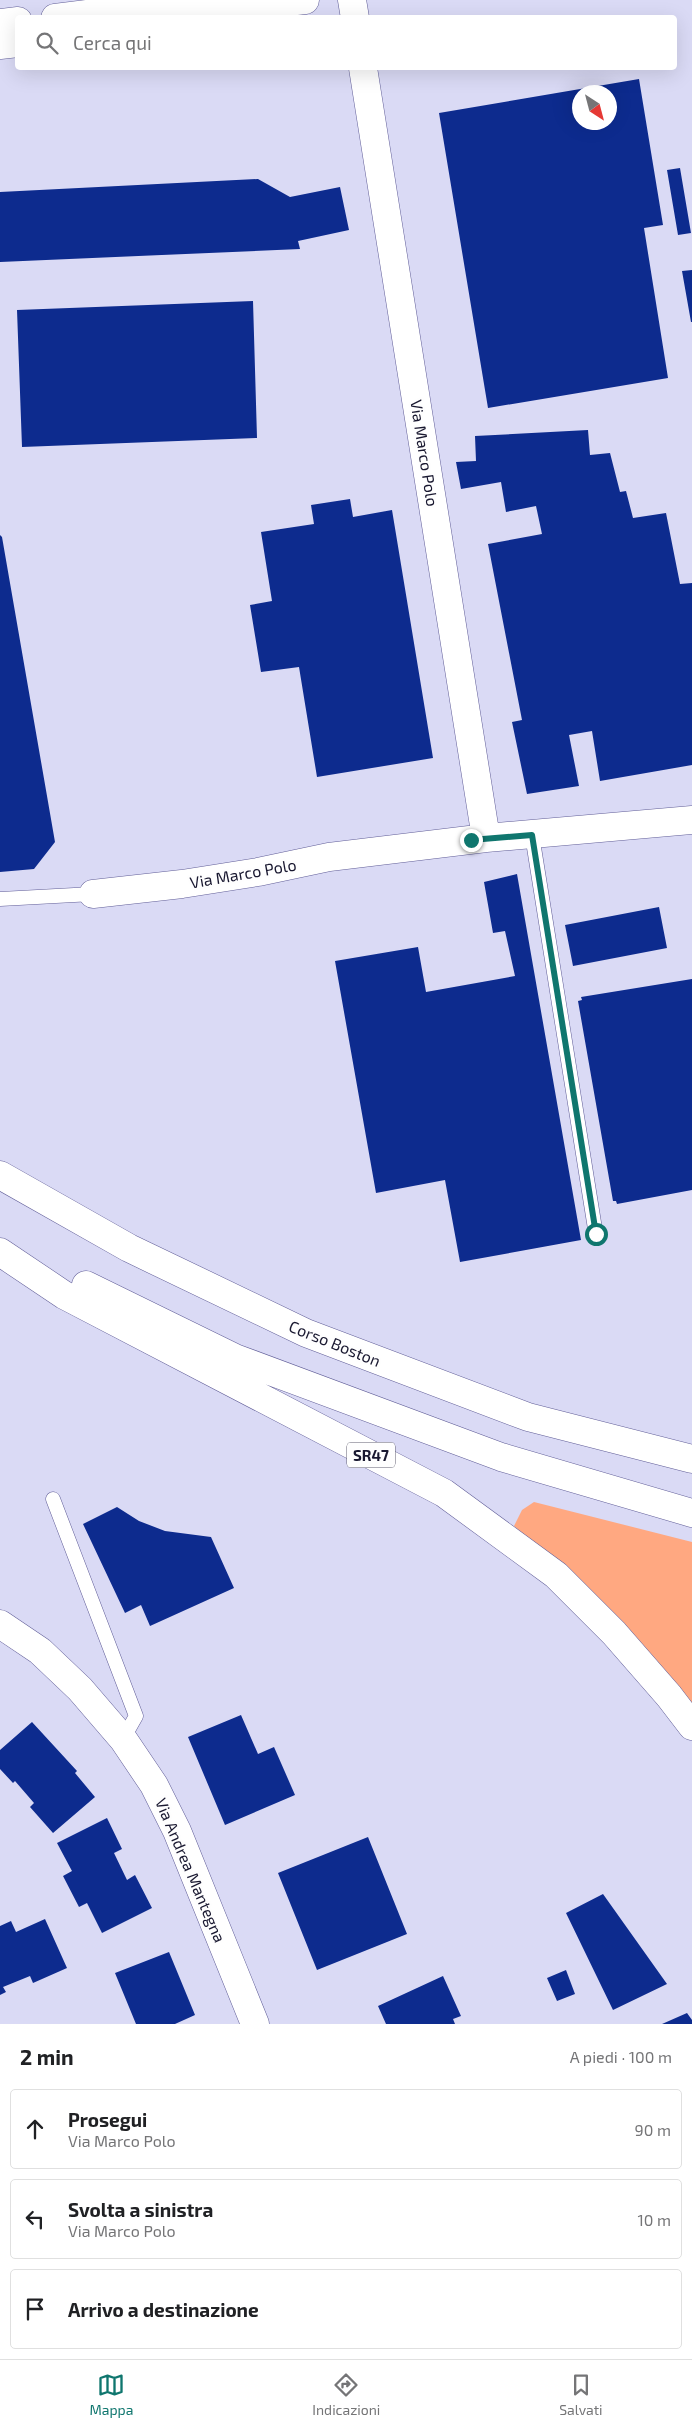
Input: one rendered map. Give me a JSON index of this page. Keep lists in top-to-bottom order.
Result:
{
  "streets": {
    "main road": [
      "Via Marco Polo",
      "Corso Boston",
      "SR47",
      "Via Andrea Mantegna"
    ]
  },
  "north": "bottom right",
  "page": {
    "search": "Cerca qui",
    "heading": ["2 min", "A piedi · 100 m"],
    "list": [
      ["Prosegui", "Via Marco Polo", "90 m"],
      ["Svolta a sinistra", "Via Marco Polo", "10 m"],
      "Arrivo a destinazione"
    ],
    "nav": ["Mappa", "Indicazioni", "Salvati"]
  }
}
